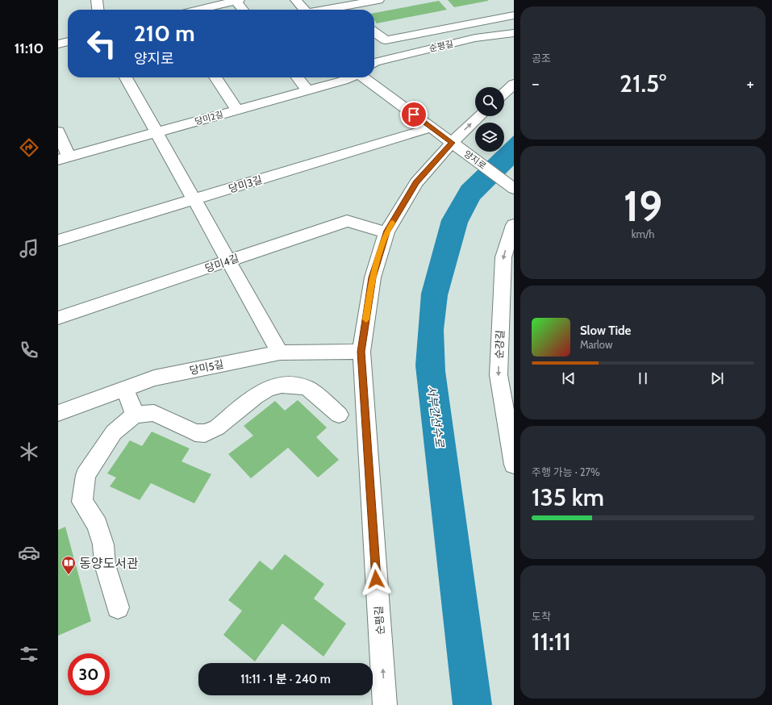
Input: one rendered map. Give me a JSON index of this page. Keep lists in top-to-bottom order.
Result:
{
  "streets": {
    "street": [
      "순평길",
      "당미2길",
      "양지로",
      "당미3길",
      "당미4길",
      "순강길",
      "당미5길"
    ]
  },
  "crossings": [
    ["순평길", "양지로"],
    ["순평길", "당미4길"],
    ["순평길", "당미5길"],
    ["양지로", "당미3길"]
  ],
  "one_way": ["순평길", "순강길"],
  "water": ["서부간선수로"],
  "places": {
    "library": ["동양도서관"]
  },
  "page": {
    "tabs": "11:10",
    "tile": [
      "공조",
      ["19", "km/h"],
      ["주행 가능 · 27%", "135 km"],
      ["도착", "11:11"]
    ],
    "turn": ["210 m", "양지로"],
    "heat": ["−", "21.5°", "+"],
    "song": ["Slow Tide", "Marlow"],
    "limit": "30",
    "trip": "11:11 · 1 분 · 240 m"
  }
}
